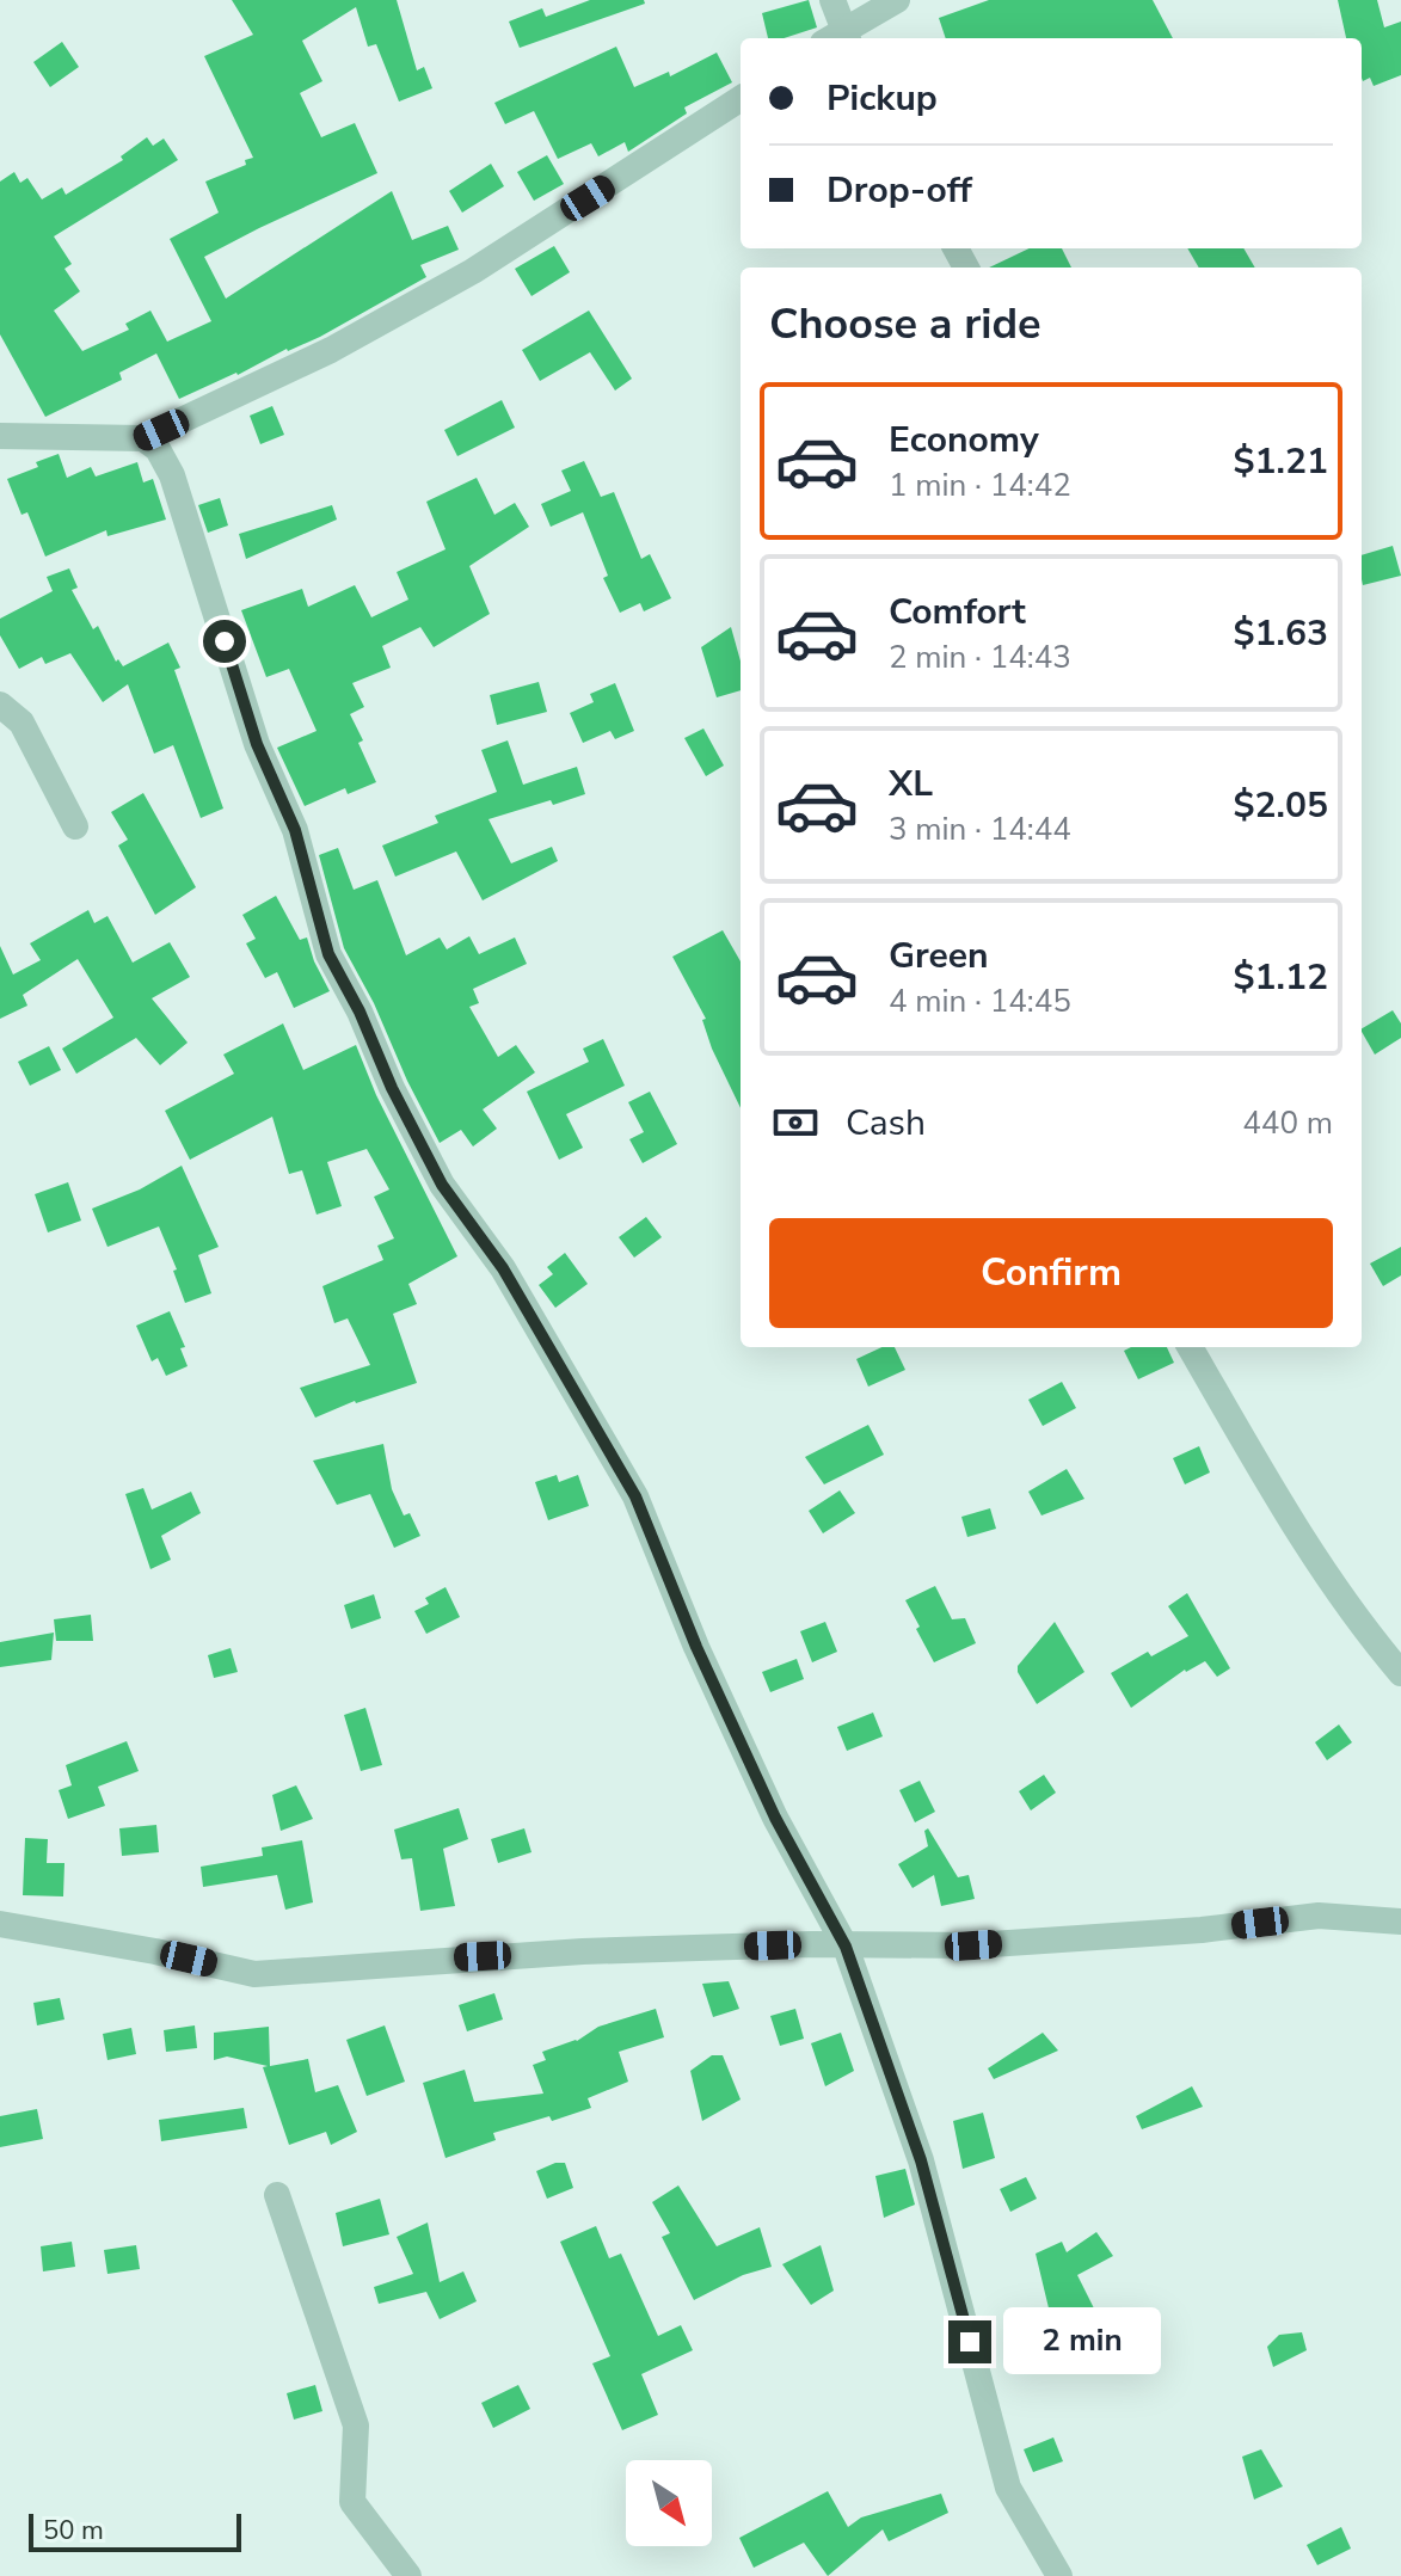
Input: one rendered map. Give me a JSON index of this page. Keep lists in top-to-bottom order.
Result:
{
  "scale_bar": "50 m",
  "north": "bottom right",
  "page": {
    "banner": ["Pickup", "Drop-off"],
    "heading": "Choose a ride",
    "list": [
      {
        "name": "Economy",
        "note": "1 min · 14:42",
        "value": "$1.21"
      },
      {
        "name": "Comfort",
        "note": "2 min · 14:43",
        "value": "$1.63"
      },
      {
        "name": "XL",
        "note": "3 min · 14:44",
        "value": "$2.05"
      },
      {
        "name": "Green",
        "note": "4 min · 14:45",
        "value": "$1.12"
      }
    ],
    "pay": ["Cash", "440 m"],
    "buttons": "Confirm",
    "bubble": "2 min",
    "scale": "50 m"
  }
}
